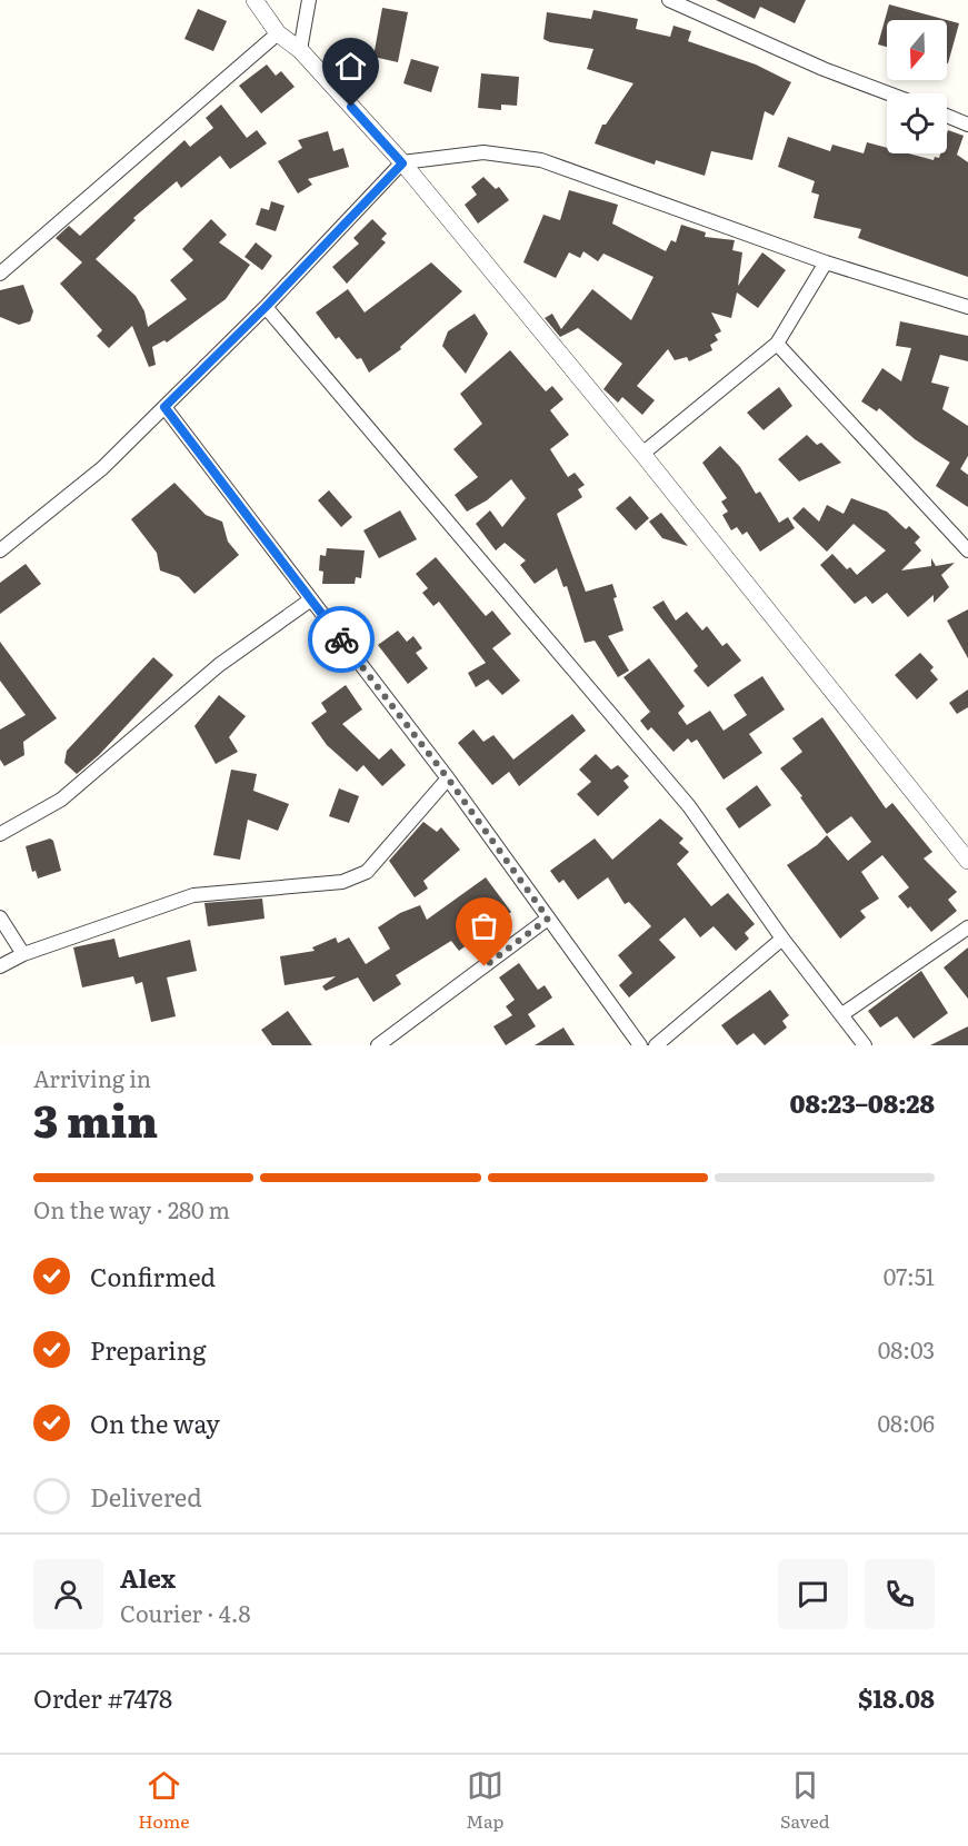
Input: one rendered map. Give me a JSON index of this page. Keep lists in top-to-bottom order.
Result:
{
  "north": "bottom",
  "page": {
    "heading": ["3 min", "Arriving in", "08:23–08:28"],
    "panel": [
      "Alex",
      "Courier · 4.8",
      "Order #7478",
      "$18.08"
    ],
    "bar": "On the way · 280 m",
    "list": [
      ["Confirmed", "07:51"],
      ["Preparing", "08:03"],
      ["On the way", "08:06"],
      "Delivered"
    ],
    "tabs": ["Home", "Map", "Saved"]
  }
}
